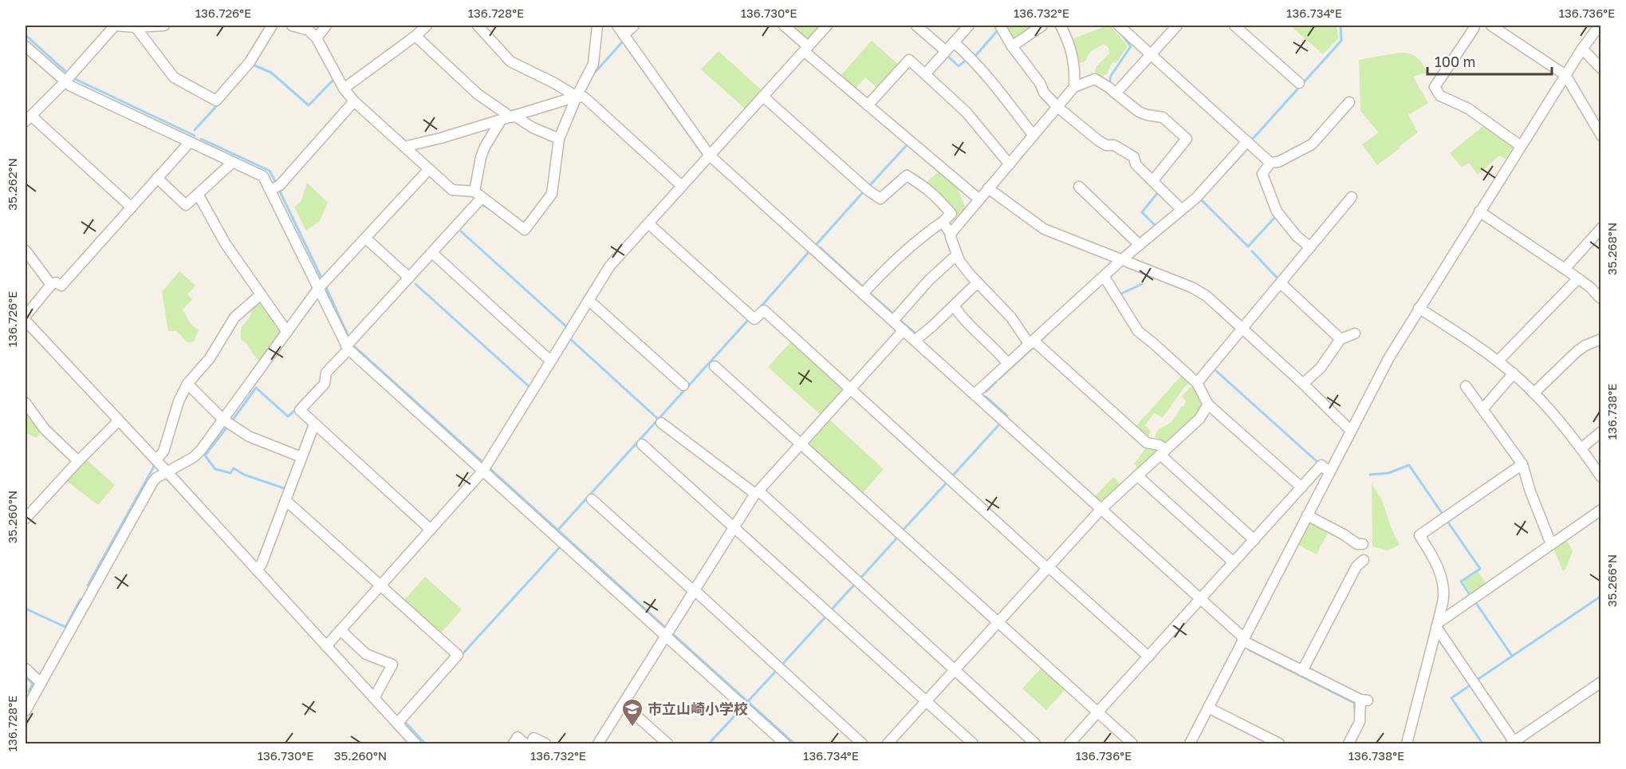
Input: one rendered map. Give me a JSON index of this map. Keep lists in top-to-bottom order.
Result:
{
  "places": {
    "school or university": ["市立山崎小学校"]
  },
  "scale_bar": "100 m",
  "coordinates": [
    "136.726°E",
    "136.728°E",
    "136.730°E",
    "136.732°E",
    "136.734°E",
    "136.736°E",
    "35.262°N",
    "35.268°N",
    "136.738°E",
    "35.260°N",
    "35.266°N"
  ]
}
